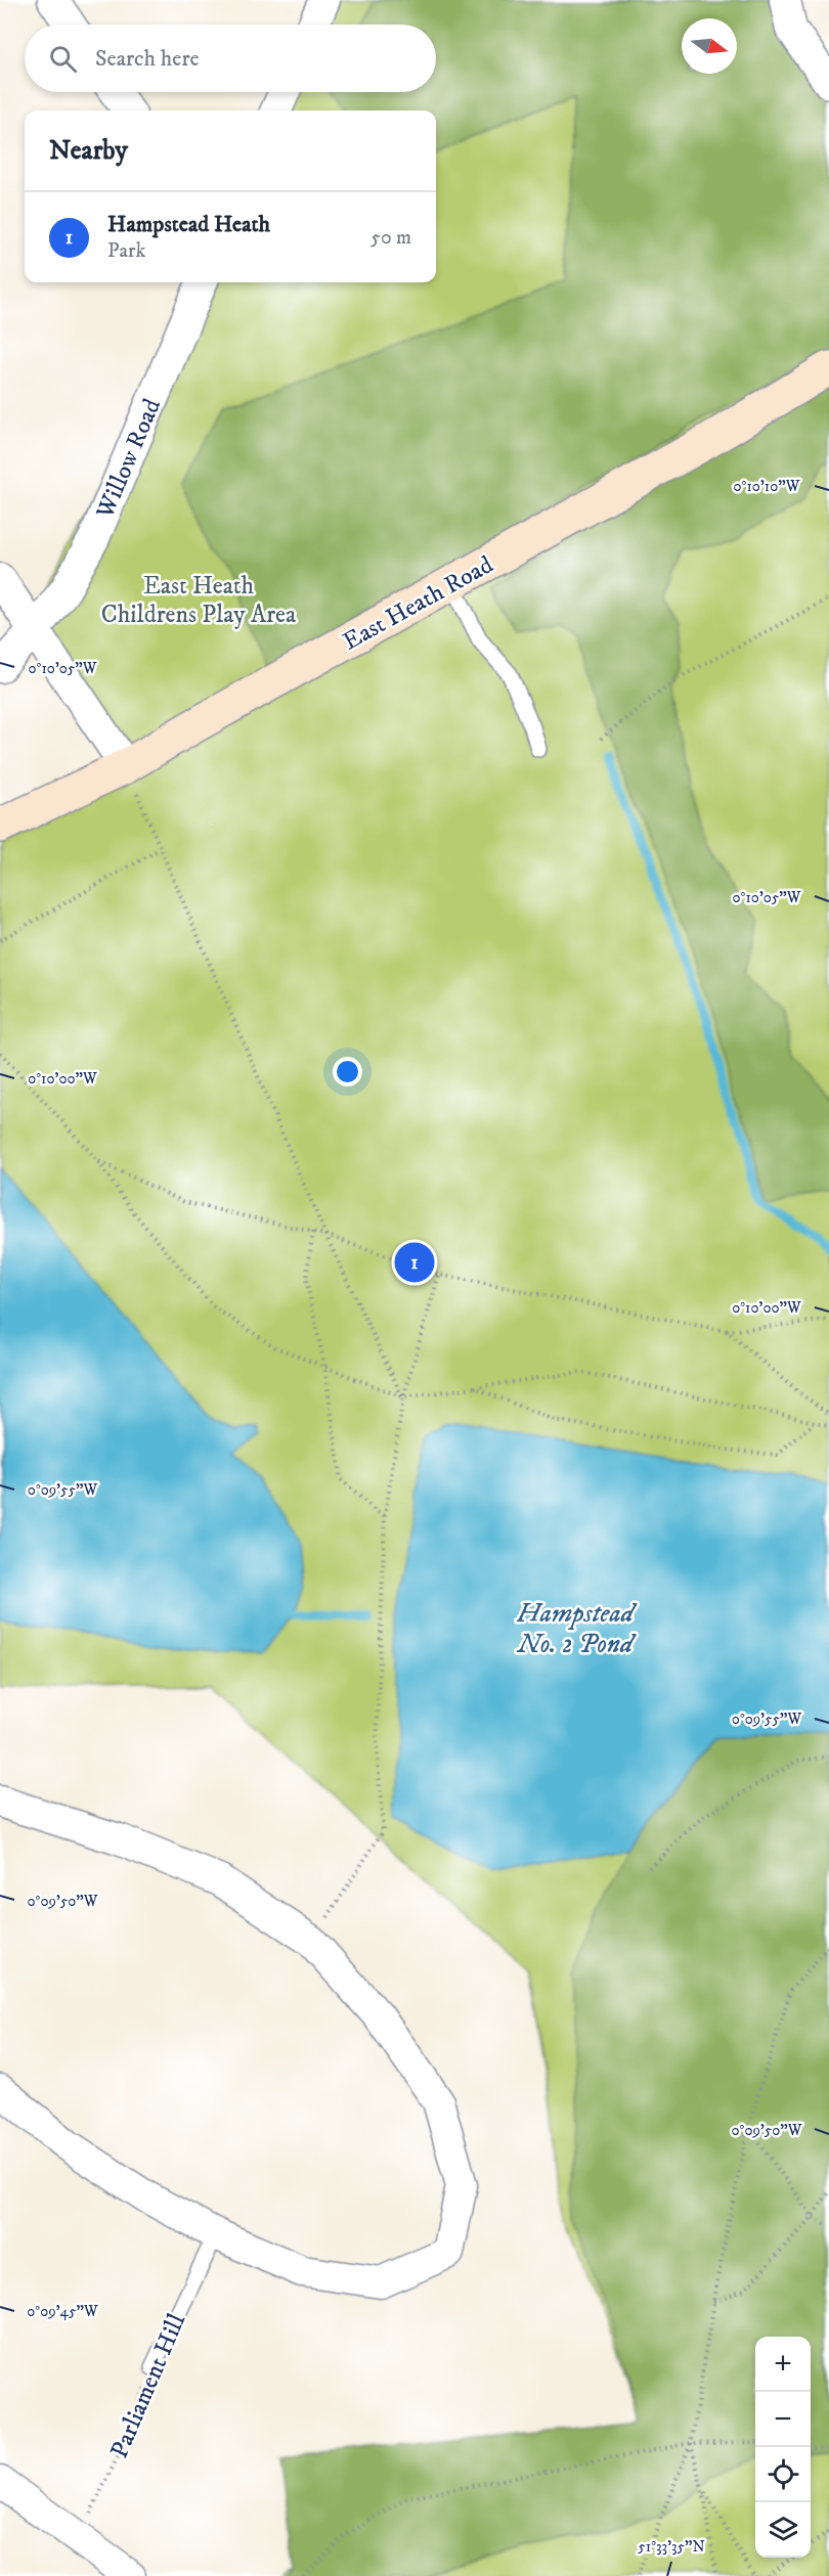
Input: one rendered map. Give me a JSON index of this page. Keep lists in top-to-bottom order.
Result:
{
  "streets": {
    "street": ["Willow Road", "East Heath Road"],
    "lane": ["Parliament Hill"]
  },
  "water": ["Hampstead No. 2 Pond"],
  "parks": ["East Heath Childrens Play Area"],
  "north": "right",
  "page": {
    "search": "Search here",
    "heading": "Nearby",
    "list": [
      {
        "mark": "1",
        "name": "Hampstead Heath",
        "note": "Park",
        "value": "50 m"
      }
    ],
    "pins": "1",
    "map_buttons": ["+", "−"]
  },
  "coordinates": [
    "0°10'10\"W",
    "0°10'05\"W",
    "0°10'00\"W",
    "0°09'55\"W",
    "0°09'50\"W",
    "0°09'45\"W",
    "51°33'35\"N"
  ]
}
